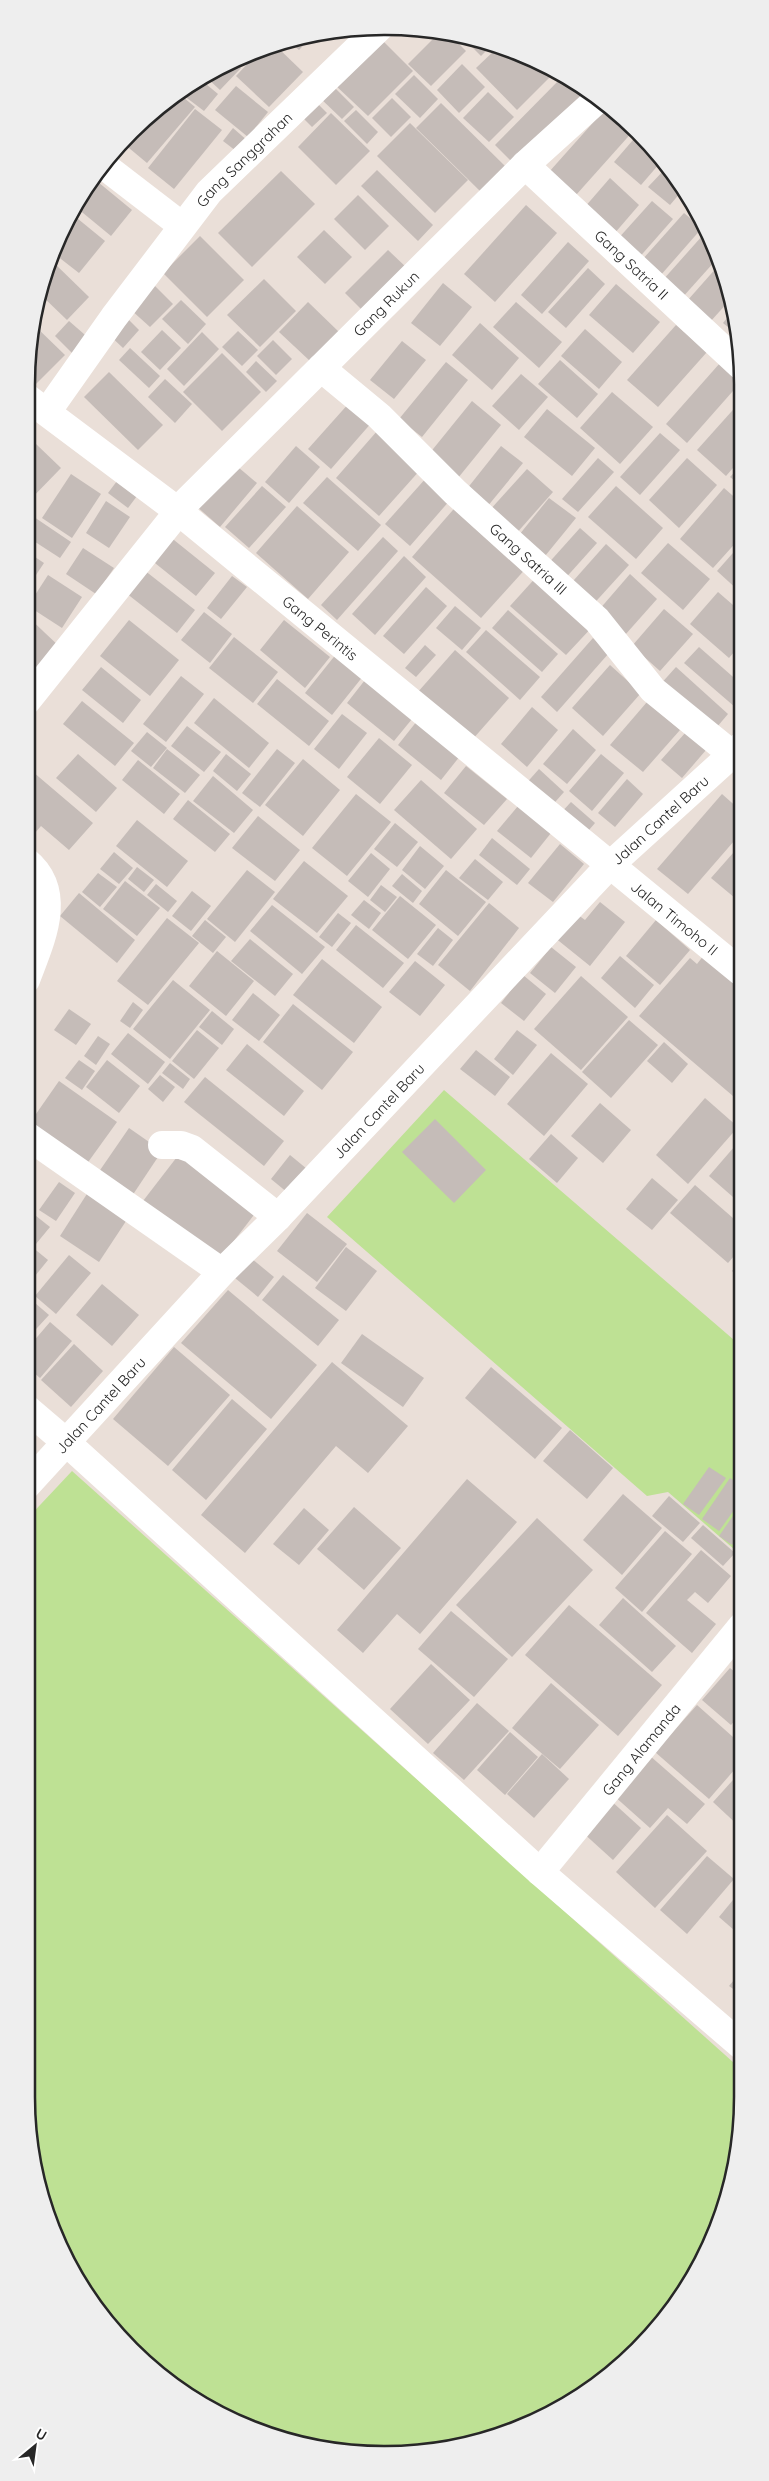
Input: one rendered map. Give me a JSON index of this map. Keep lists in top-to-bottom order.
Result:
{
  "streets": {
    "street": [
      "Gang Sanggrahan",
      "Gang Satria II",
      "Gang Rukun",
      "Gang Satria III",
      "Gang Perintis",
      "Jalan Cantel Baru",
      "Jalan Timoho II",
      "Gang Alamanda"
    ]
  },
  "crossings": [
    ["Gang Sanggrahan", "Gang Perintis"],
    ["Gang Satria II", "Gang Rukun"],
    ["Gang Rukun", "Gang Satria III"],
    ["Gang Rukun", "Gang Perintis"],
    ["Gang Perintis", "Jalan Cantel Baru"],
    ["Gang Perintis", "Jalan Timoho II"],
    ["Jalan Cantel Baru", "Jalan Timoho II"]
  ],
  "north": "top right"
}
